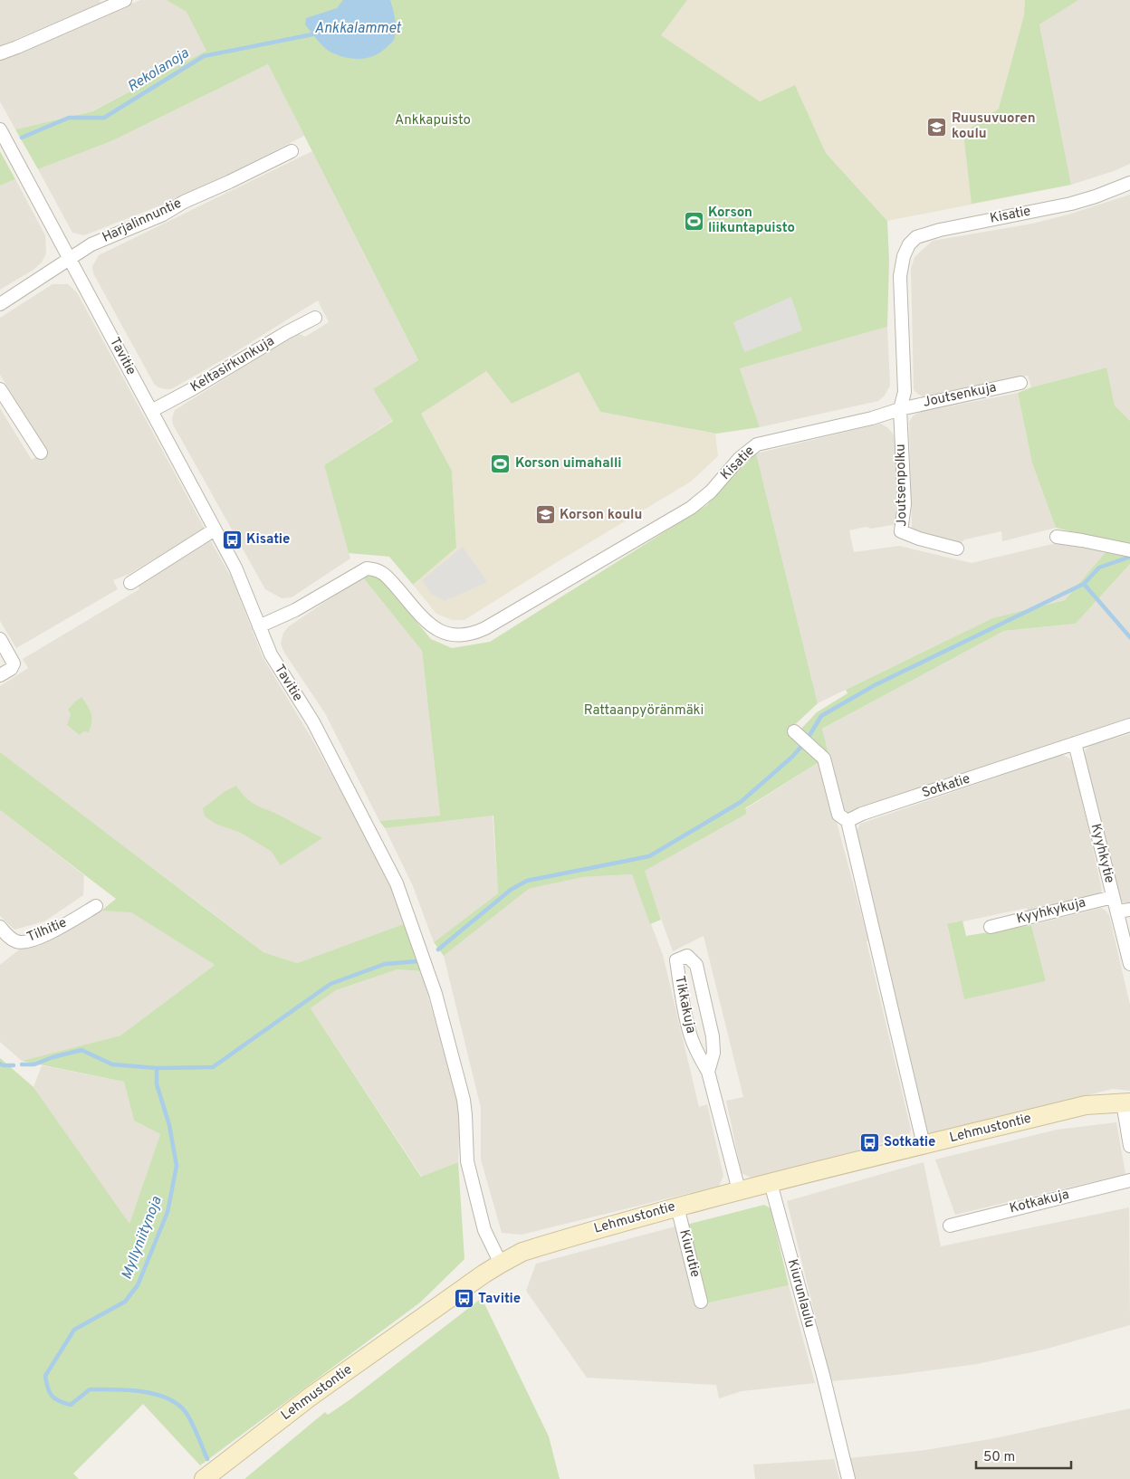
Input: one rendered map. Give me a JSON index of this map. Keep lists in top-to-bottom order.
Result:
{
  "streets": {
    "main road": ["Lehmustontie"],
    "street": [
      "Kisatie",
      "Harjalinnuntie",
      "Tavitie",
      "Keltasirkunkuja",
      "Joutsenkuja",
      "Joutsenpolku",
      "Sotkatie",
      "Kyyhkytie",
      "Kyyhkykuja",
      "Tilhitie",
      "Tikkakuja",
      "Kotkakuja",
      "Kiurutie",
      "Kiurunlaulu"
    ]
  },
  "crossings": [
    ["Kisatie", "Tavitie"],
    ["Kisatie", "Joutsenkuja"],
    ["Kisatie", "Joutsenpolku"],
    ["Harjalinnuntie", "Tavitie"],
    ["Tavitie", "Keltasirkunkuja"],
    ["Tavitie", "Lehmustontie"],
    ["Joutsenkuja", "Joutsenpolku"],
    ["Sotkatie", "Kyyhkytie"],
    ["Kyyhkytie", "Kyyhkykuja"],
    ["Tikkakuja", "Lehmustontie"],
    ["Lehmustontie", "Kiurutie"],
    ["Lehmustontie", "Kiurunlaulu"]
  ],
  "water": ["Ankkalammet", "Rekolanoja", "Myllyniitynoja"],
  "parks": ["Ankkapuisto", "Rattaanpyöränmäki"],
  "places": {
    "school or university": ["Ruusuvuoren koulu", "Korson koulu"],
    "sports": ["Korson liikuntapuisto", "Korson uimahalli"],
    "bus stop": ["Kisatie", "Sotkatie", "Tavitie"]
  },
  "scale_bar": "50 m"
}
